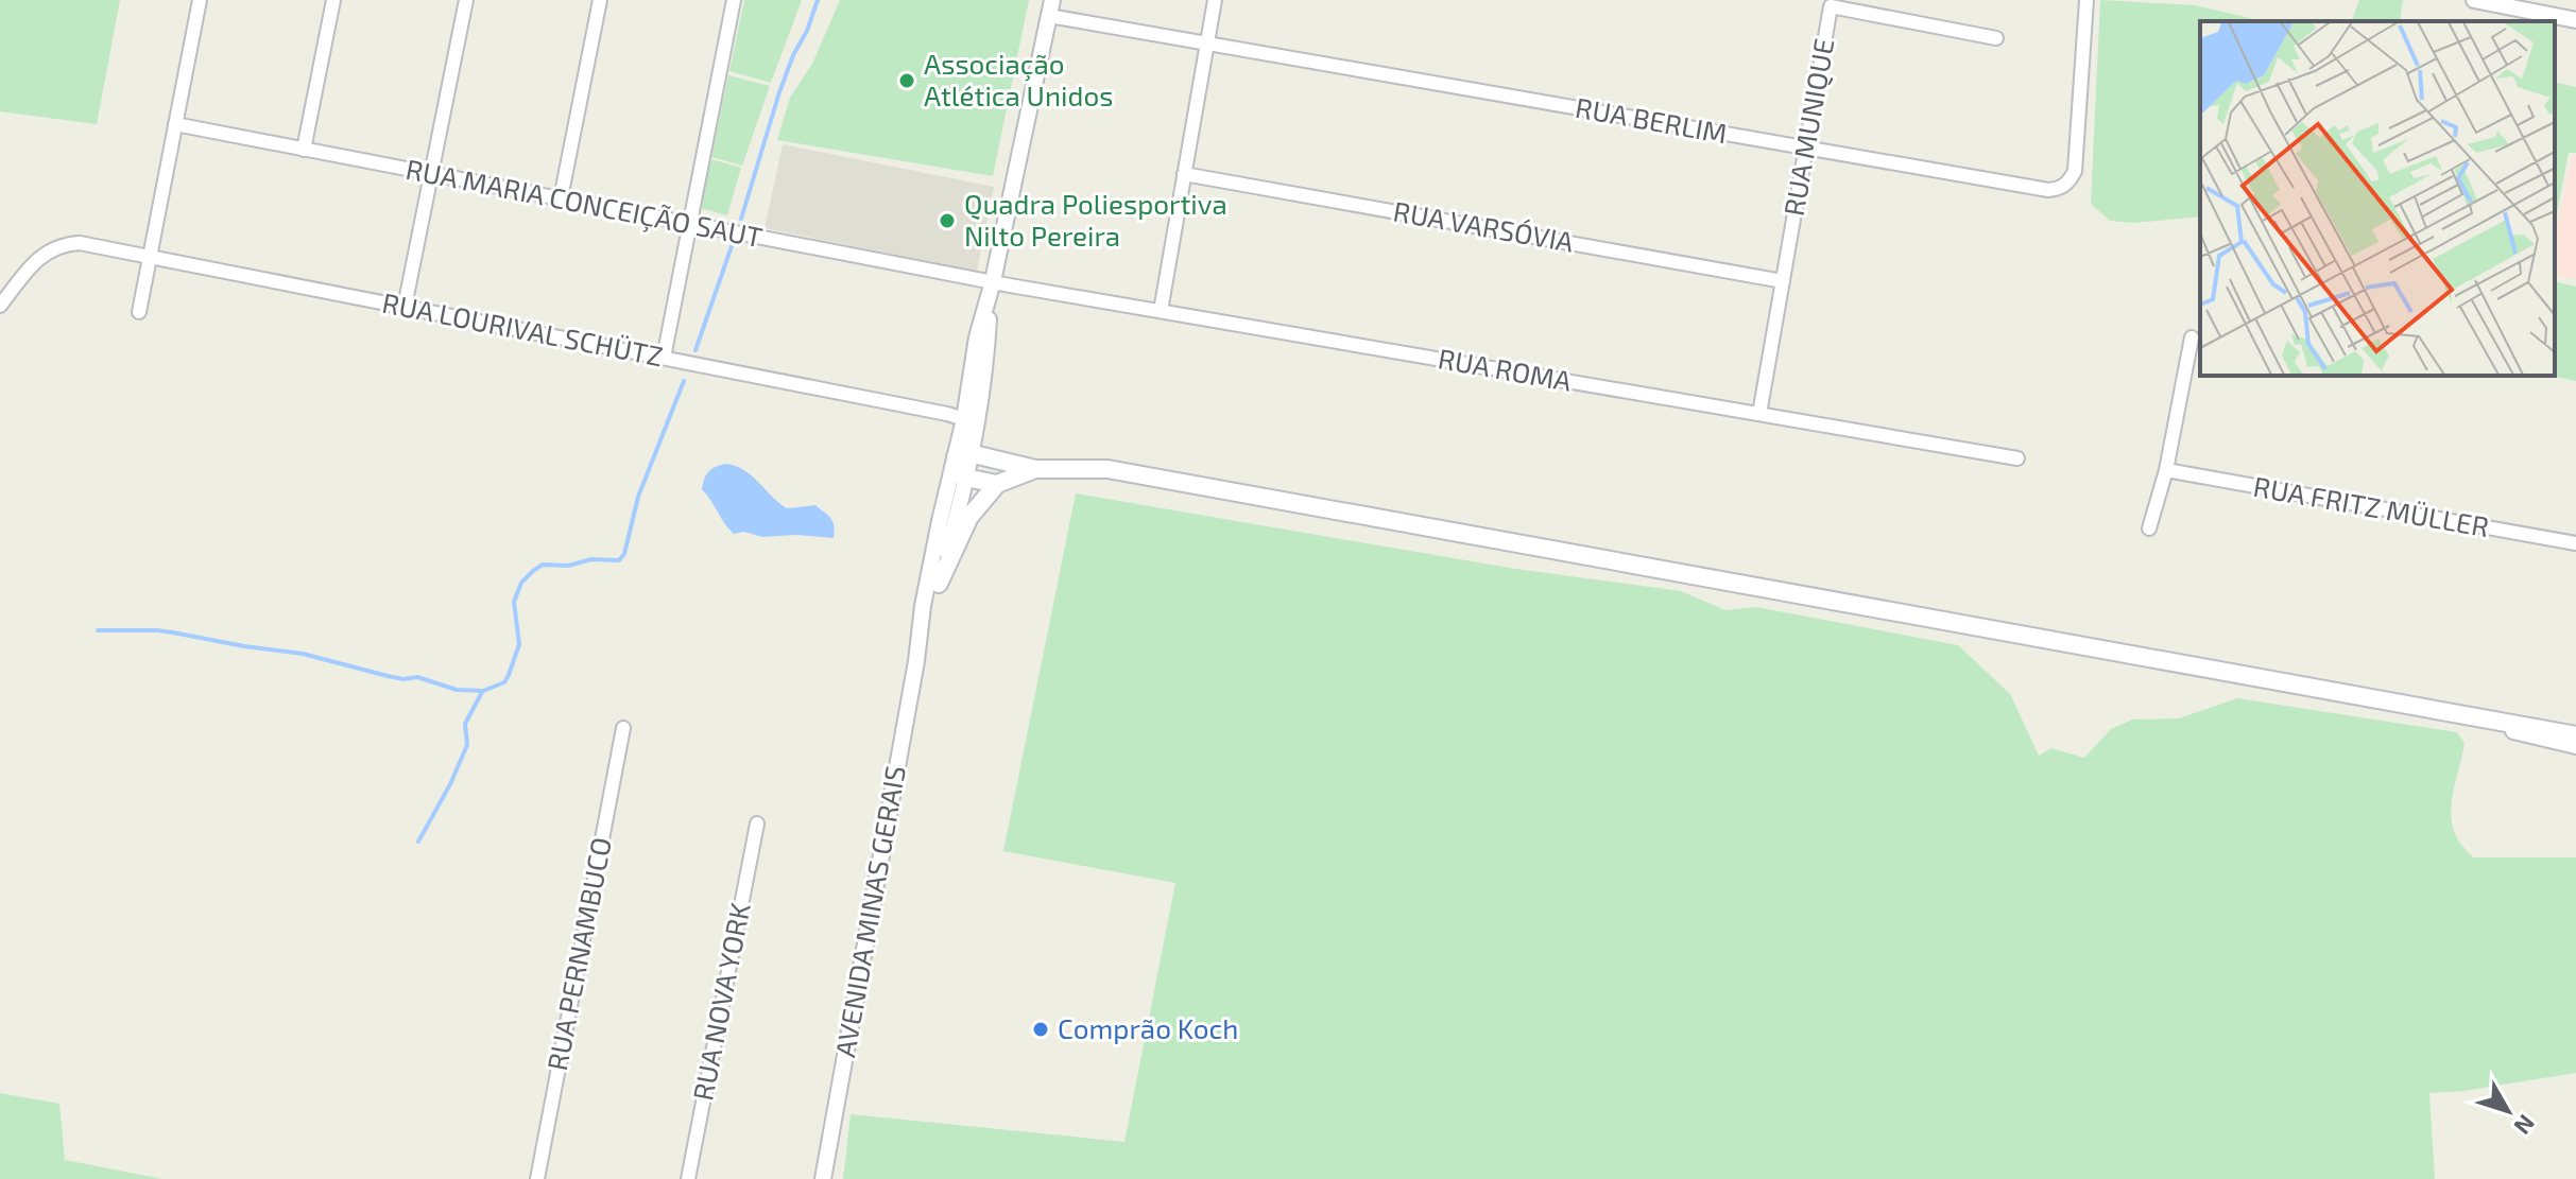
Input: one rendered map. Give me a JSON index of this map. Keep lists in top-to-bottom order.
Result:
{
  "streets": {
    "street": [
      "RUA BERLIM",
      "RUA MUNIQUE",
      "RUA MARIA CONCEIÇÃO SAUT",
      "RUA VARSÓVIA",
      "RUA LOURIVAL SCHÜTZ",
      "RUA ROMA",
      "RUA FRITZ MÜLLER",
      "AVENIDA MINAS GERAIS",
      "RUA PERNAMBUCO",
      "RUA NOVA YORK"
    ]
  },
  "crossings": [
    ["RUA BERLIM", "RUA MUNIQUE"],
    ["RUA BERLIM", "AVENIDA MINAS GERAIS"],
    ["RUA MUNIQUE", "RUA VARSÓVIA"],
    ["RUA MUNIQUE", "RUA ROMA"],
    ["RUA MARIA CONCEIÇÃO SAUT", "RUA ROMA"],
    ["RUA MARIA CONCEIÇÃO SAUT", "AVENIDA MINAS GERAIS"],
    ["RUA LOURIVAL SCHÜTZ", "AVENIDA MINAS GERAIS"],
    ["RUA ROMA", "AVENIDA MINAS GERAIS"]
  ],
  "places": ["Associação Atlética Unidos", "Quadra Poliesportiva Nilto Pereira", "Comprão Koch"],
  "north": "bottom right"
}
